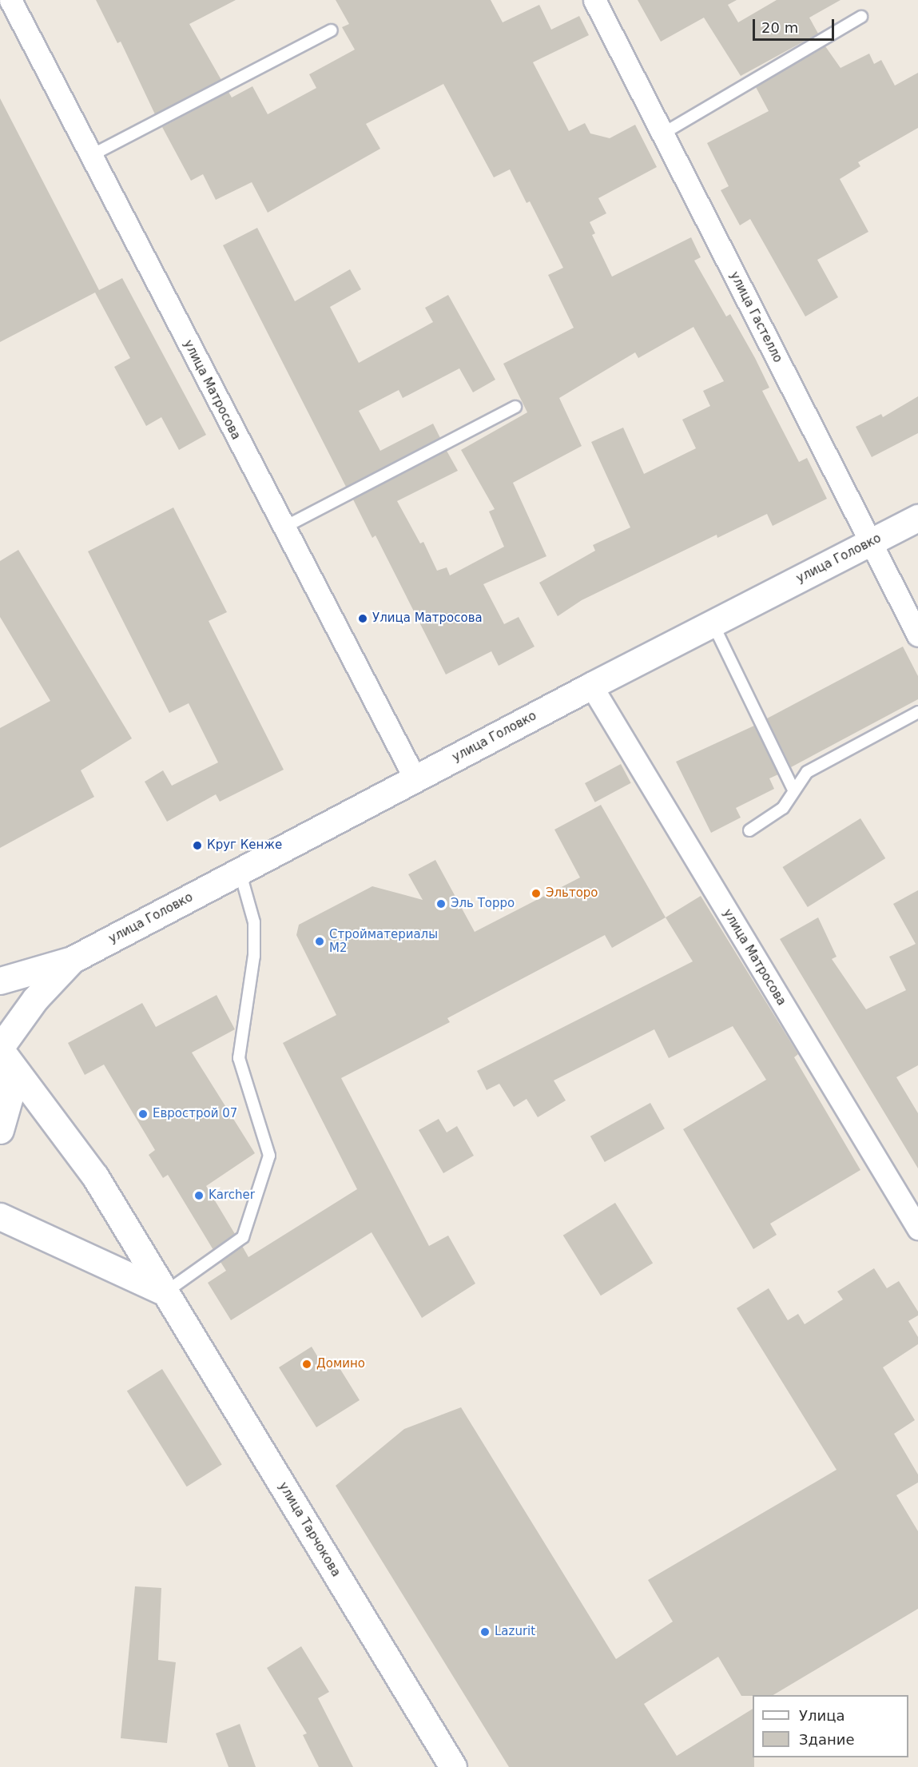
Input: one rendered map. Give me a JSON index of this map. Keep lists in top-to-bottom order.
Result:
{
  "streets": {
    "street": [
      "улица Гастелло",
      "улица Матросова",
      "улица Головко",
      "улица Тарчокова"
    ]
  },
  "crossings": [
    ["улица Гастелло", "улица Головко"],
    ["улица Матросова", "улица Головко"]
  ],
  "places": [
    "Улица Матросова",
    "Круг Кенже",
    "Эльторо",
    "Эль Торро",
    "Стройматериалы М2",
    "Еврострой 07",
    "Kаrcher",
    "Домино",
    "Lazurit"
  ],
  "legend": ["Улица", "Здание"],
  "scale_bar": "20 m"
}
